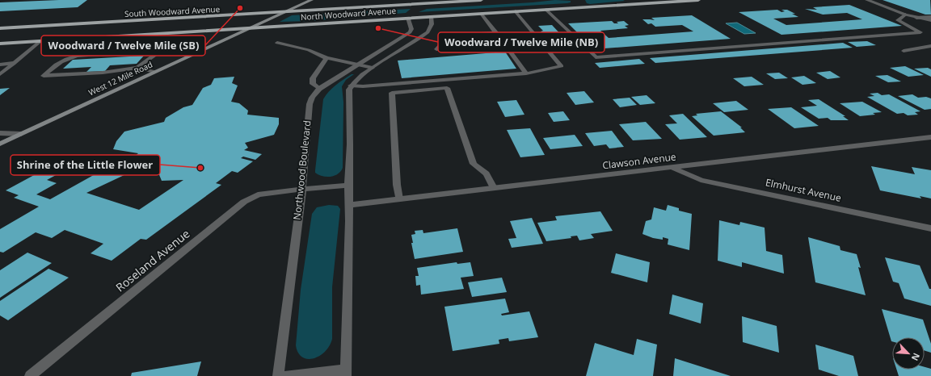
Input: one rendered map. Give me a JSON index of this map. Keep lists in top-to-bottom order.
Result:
{
  "streets": {
    "main road": ["South Woodward Avenue", "North Woodward Avenue", "West 12 Mile Road"],
    "street": [
      "Clawson Avenue",
      "Northwood Boulevard",
      "Elmhurst Avenue",
      "Roseland Avenue"
    ]
  },
  "crossings": [
    ["South Woodward Avenue", "West 12 Mile Road"],
    ["North Woodward Avenue", "West 12 Mile Road"],
    ["North Woodward Avenue", "Northwood Boulevard"],
    ["Clawson Avenue", "Elmhurst Avenue"],
    ["Northwood Boulevard", "Roseland Avenue"]
  ],
  "places": ["Woodward / Twelve Mile (SB)", "Woodward / Twelve Mile (NB)", "Shrine of the Little Flower"],
  "north": "bottom right"
}
